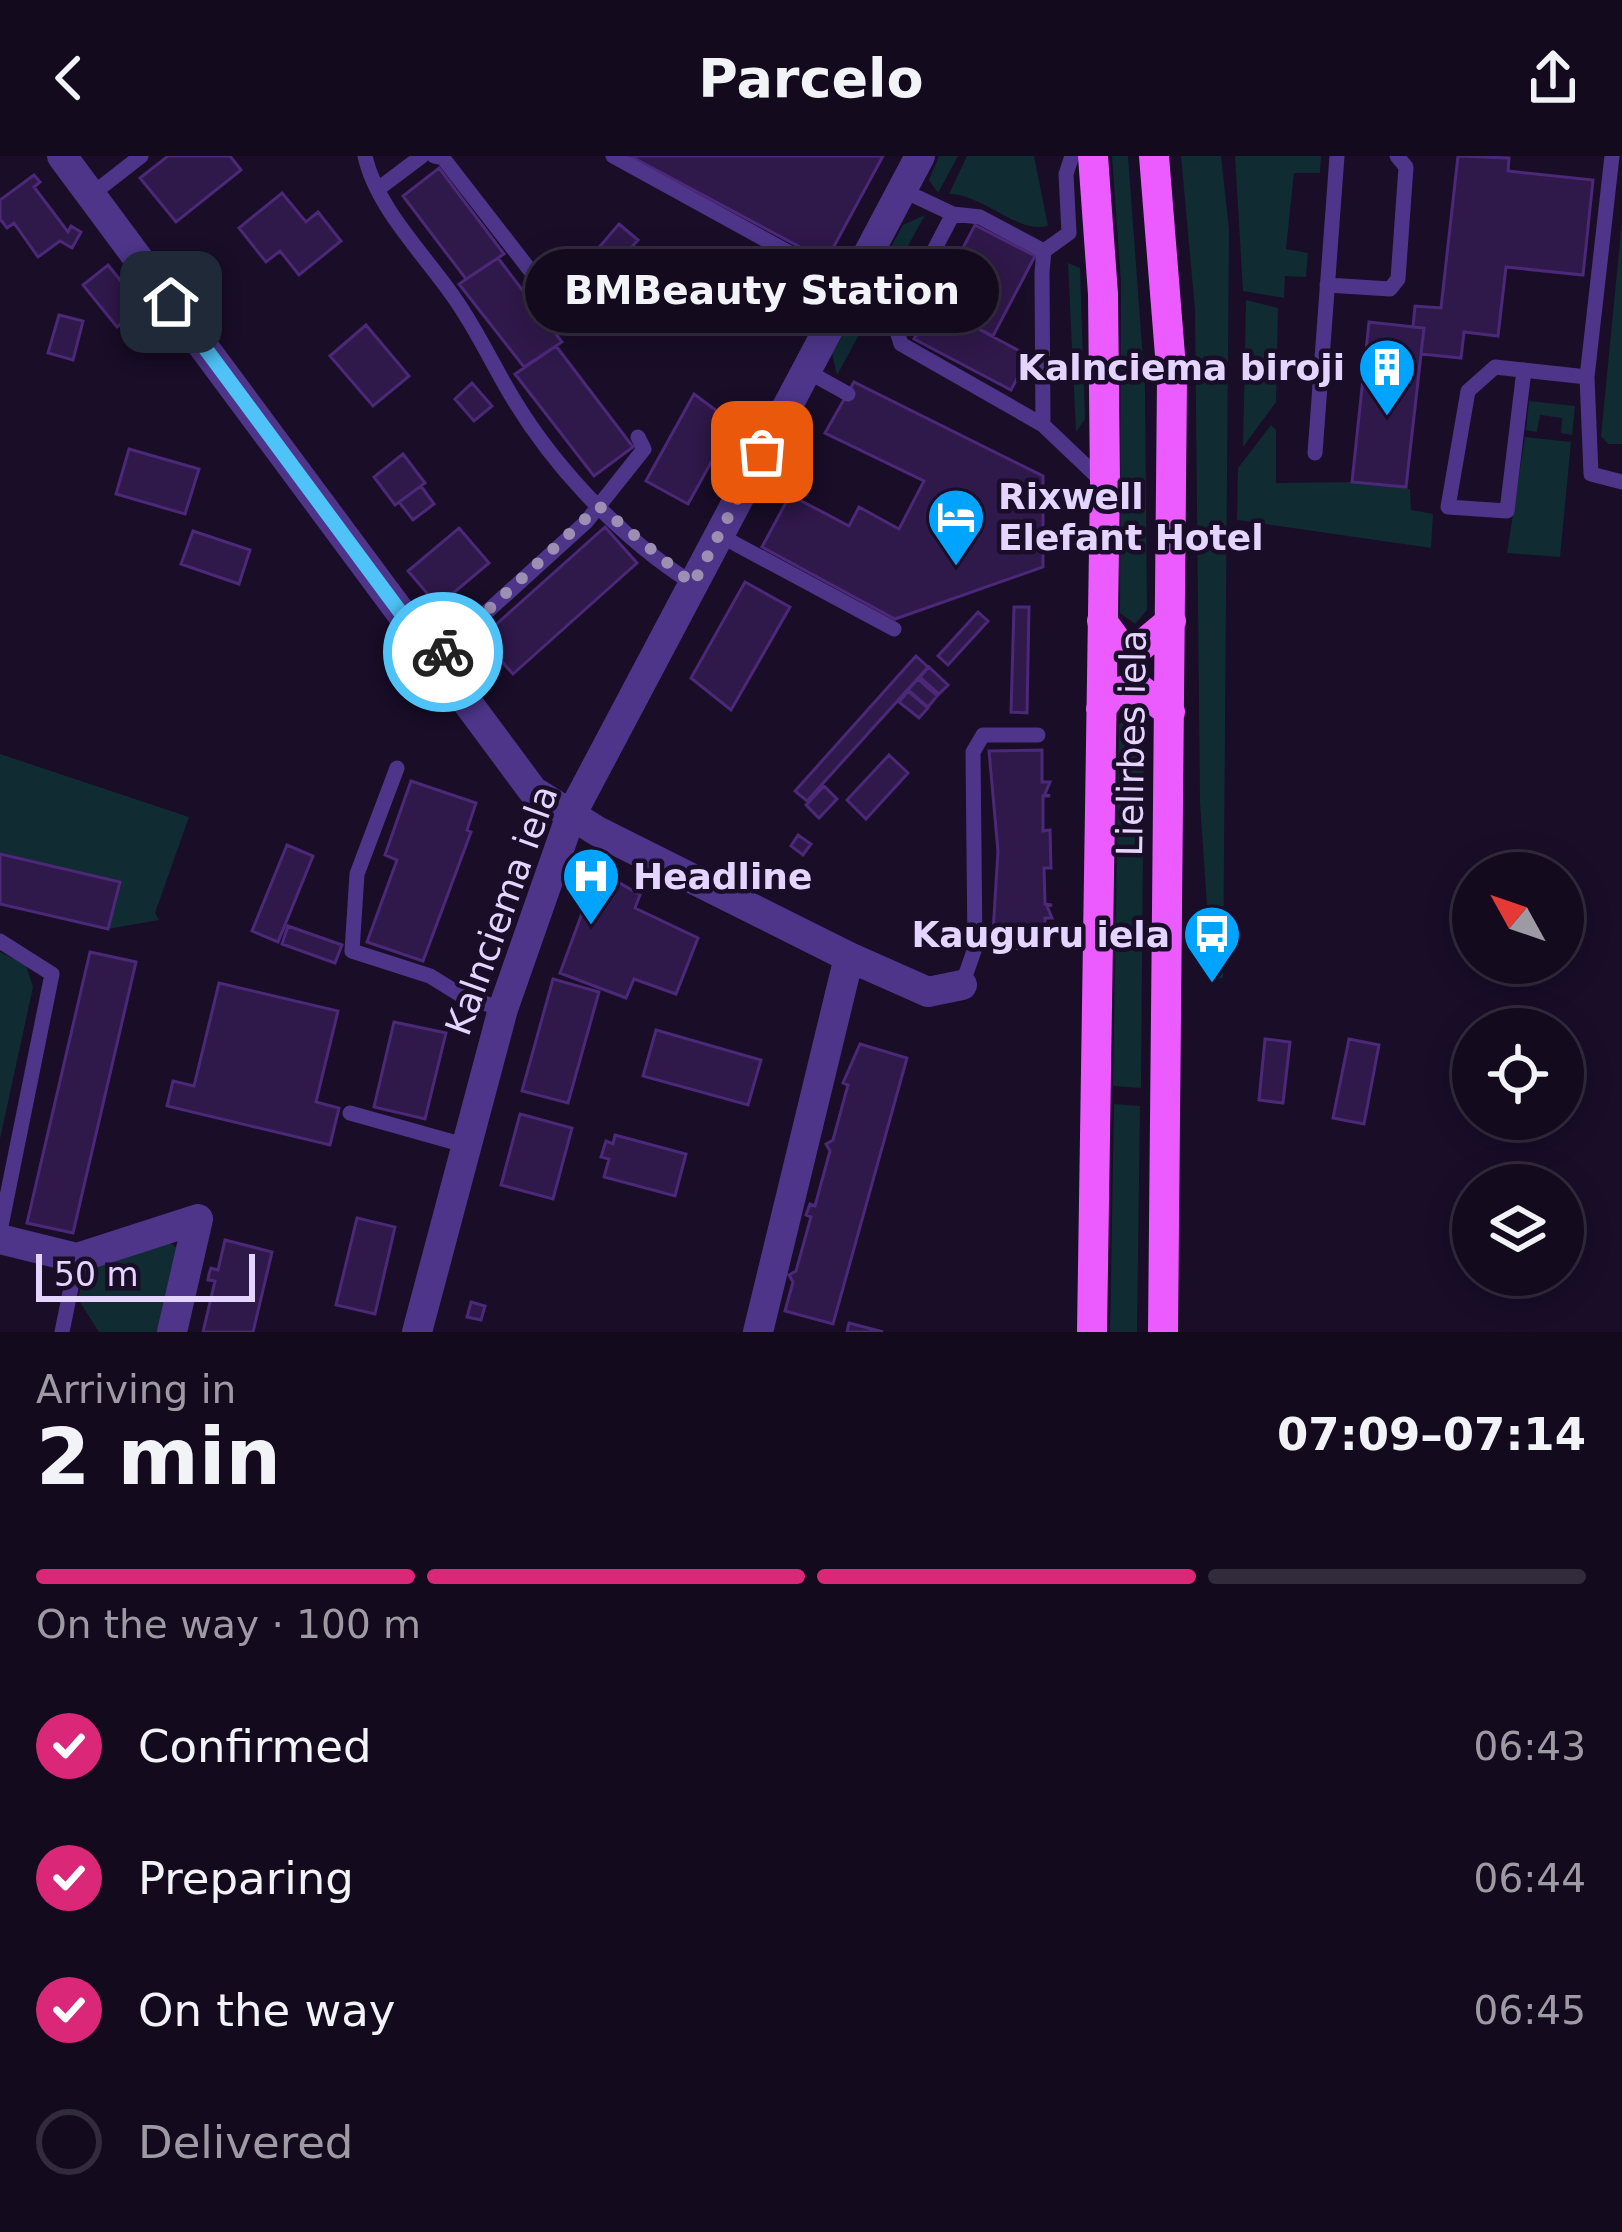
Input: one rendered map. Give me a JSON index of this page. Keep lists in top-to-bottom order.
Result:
{
  "streets": {
    "main road": ["Lielirbes iela"],
    "street": ["Kalnciema iela"]
  },
  "places": {
    "building": ["Kalnciema biroji"],
    "other": ["BMBeauty Station"],
    "hotel": ["Rixwell Elefant Hotel"],
    "hospital": ["Headline"],
    "bus stop": ["Kauguru iela"]
  },
  "scale_bar": "50 m",
  "north": "top left",
  "page": {
    "header": "Parcelo",
    "bubble": "BMBeauty Station",
    "scale": "50 m",
    "heading": ["2 min", "Arriving in", "07:09–07:14"],
    "bar": "On the way · 100 m",
    "list": [
      ["Confirmed", "06:43"],
      ["Preparing", "06:44"],
      ["On the way", "06:45"],
      "Delivered"
    ]
  }
}
